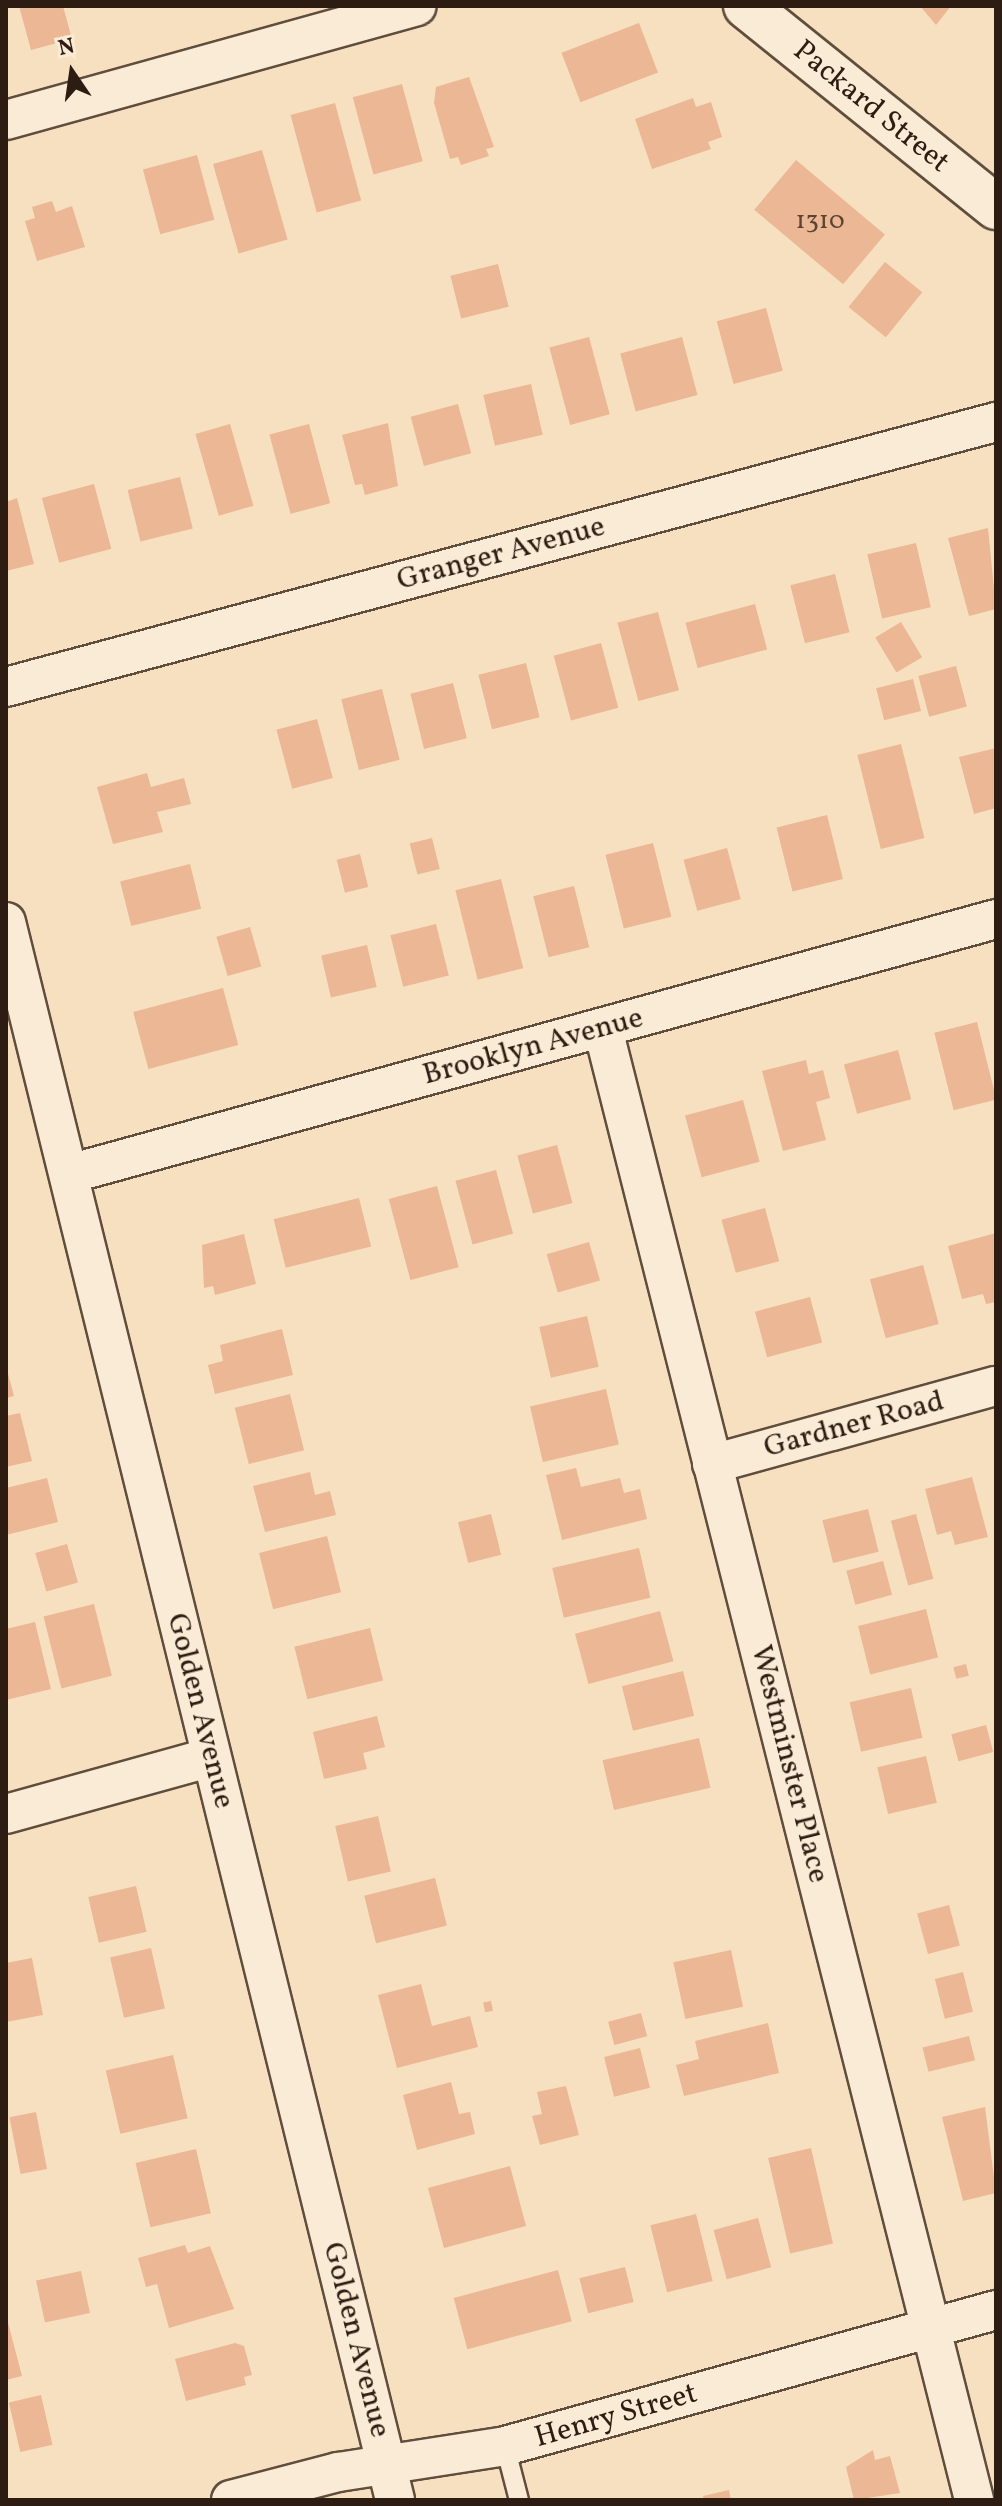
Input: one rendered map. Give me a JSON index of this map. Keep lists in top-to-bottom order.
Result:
{
  "streets": {
    "main road": ["Packard Street"],
    "street": [
      "Granger Avenue",
      "Brooklyn Avenue",
      "Gardner Road",
      "Golden Avenue",
      "Westminster Place",
      "Henry Street"
    ]
  },
  "crossings": [
    ["Brooklyn Avenue", "Golden Avenue"],
    ["Brooklyn Avenue", "Westminster Place"],
    ["Gardner Road", "Westminster Place"],
    ["Golden Avenue", "Henry Street"],
    ["Westminster Place", "Henry Street"]
  ],
  "house_numbers": ["1310"],
  "north": "top"
}
